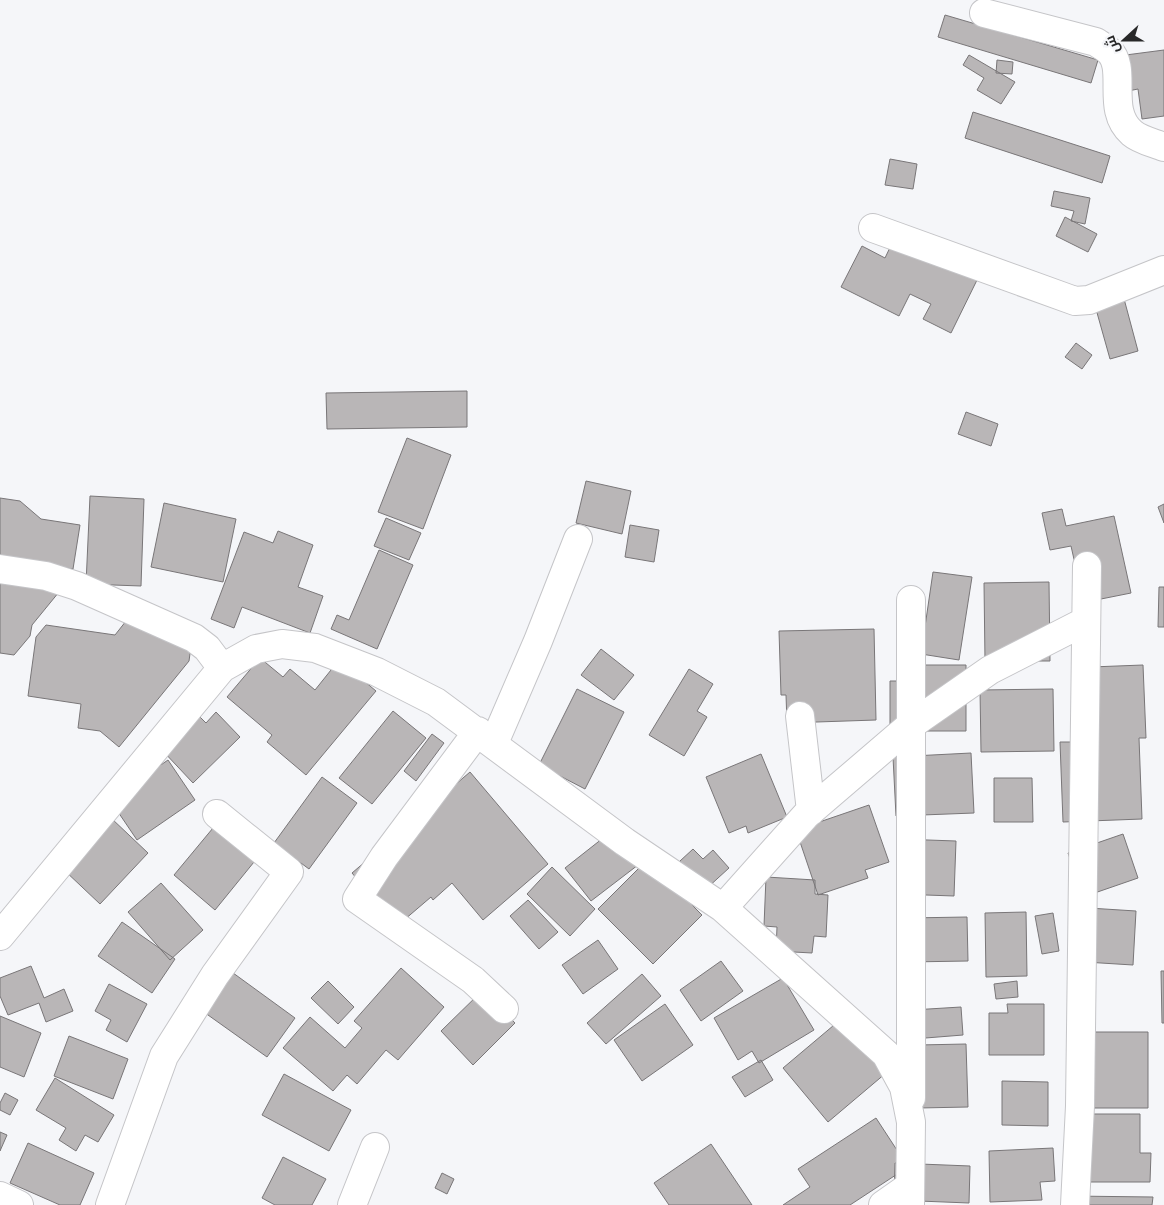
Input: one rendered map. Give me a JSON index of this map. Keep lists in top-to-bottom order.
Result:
{
  "north": "left"
}
